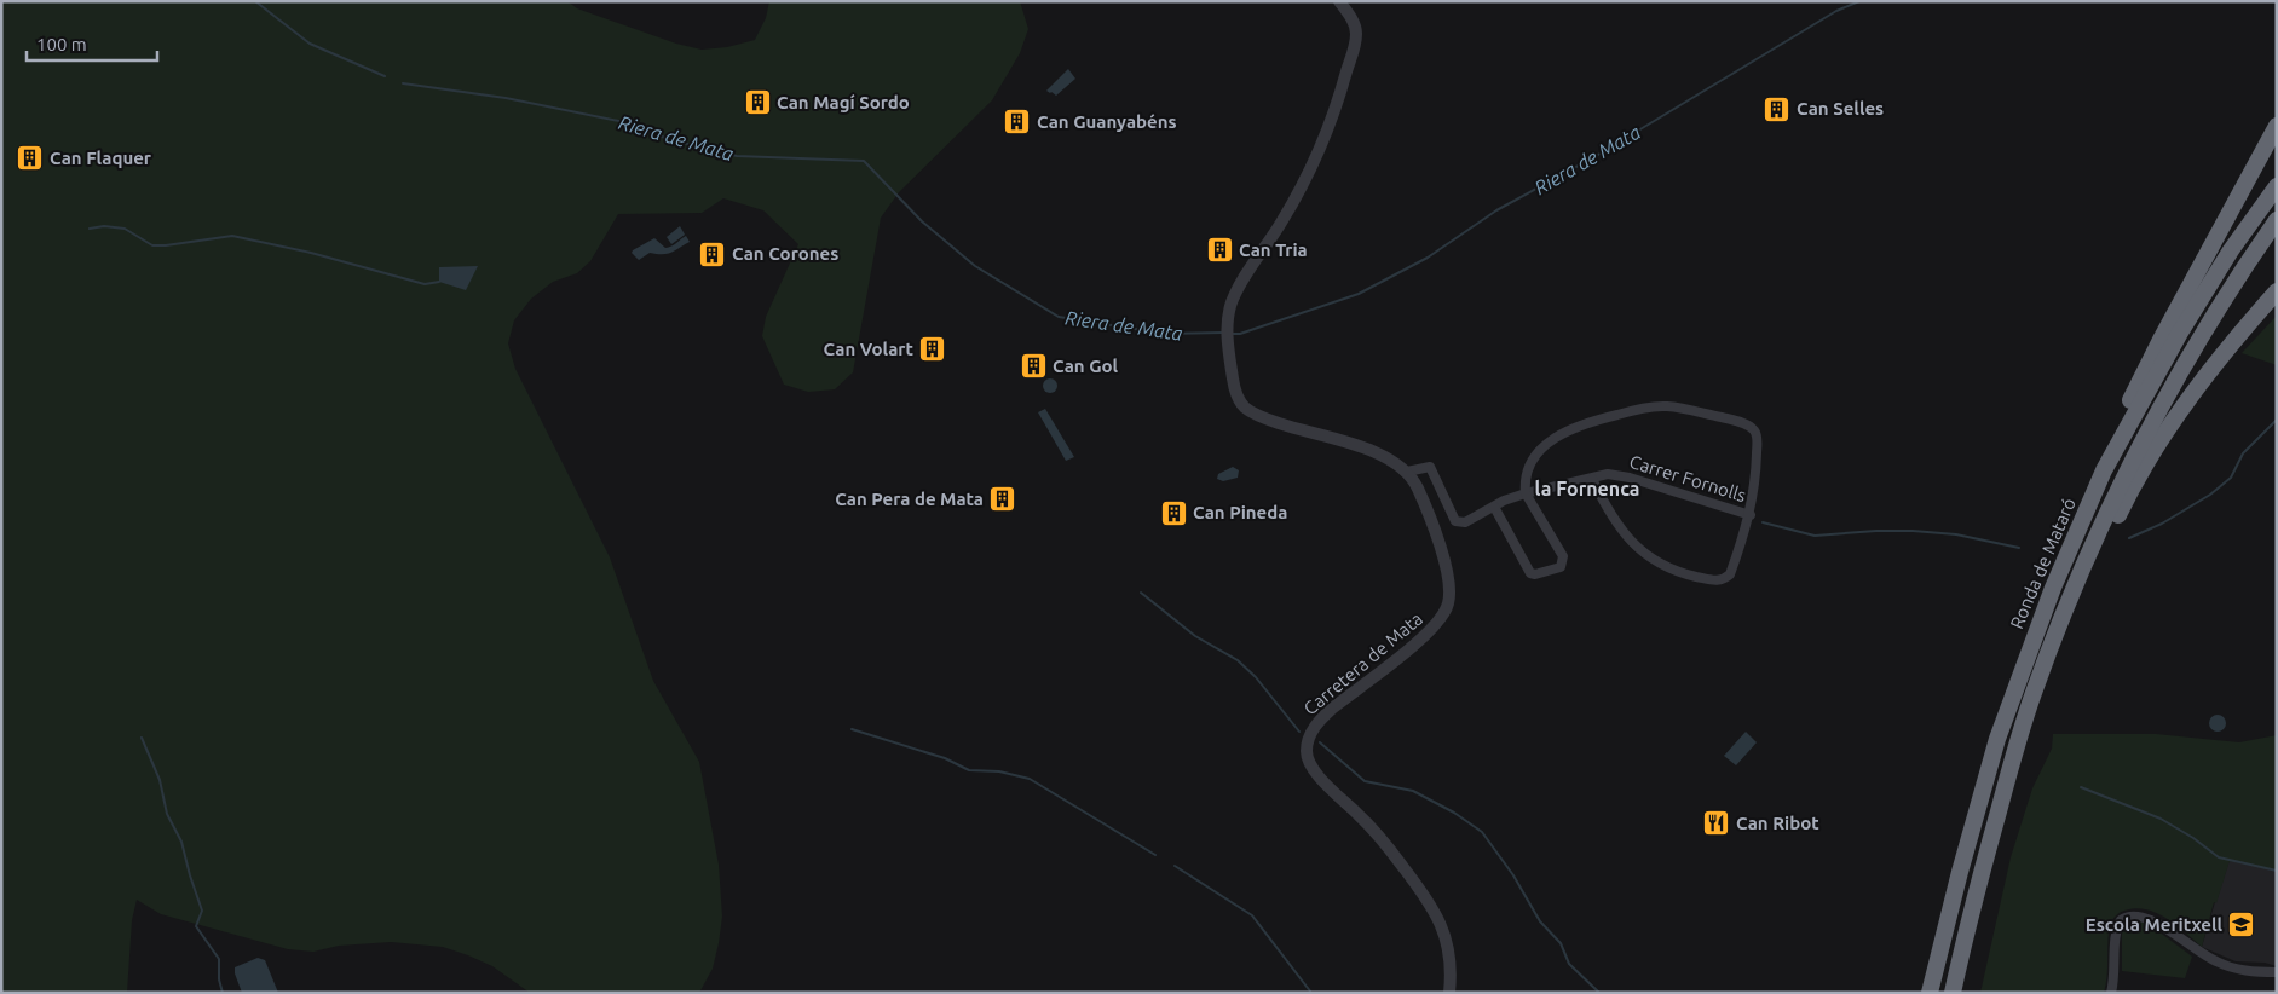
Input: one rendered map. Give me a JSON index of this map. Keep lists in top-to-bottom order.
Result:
{
  "streets": {
    "highway": ["Ronda de Mataró"],
    "street": ["Carrer Fornolls", "Carretera de Mata"]
  },
  "crossings": [
    ["Carrer Fornolls", "Carretera de Mata"]
  ],
  "districts": ["la Fornenca"],
  "water": ["Riera de Mata"],
  "places": {
    "building": [
      "Can Magí Sordo",
      "Can Selles",
      "Can Guanyabéns",
      "Can Flaquer",
      "Can Tria",
      "Can Corones",
      "Can Volart",
      "Can Gol",
      "Can Pera de Mata",
      "Can Pineda"
    ],
    "restaurant": ["Can Ribot"],
    "school or university": ["Escola Meritxell"]
  },
  "scale_bar": "100 m"
}
